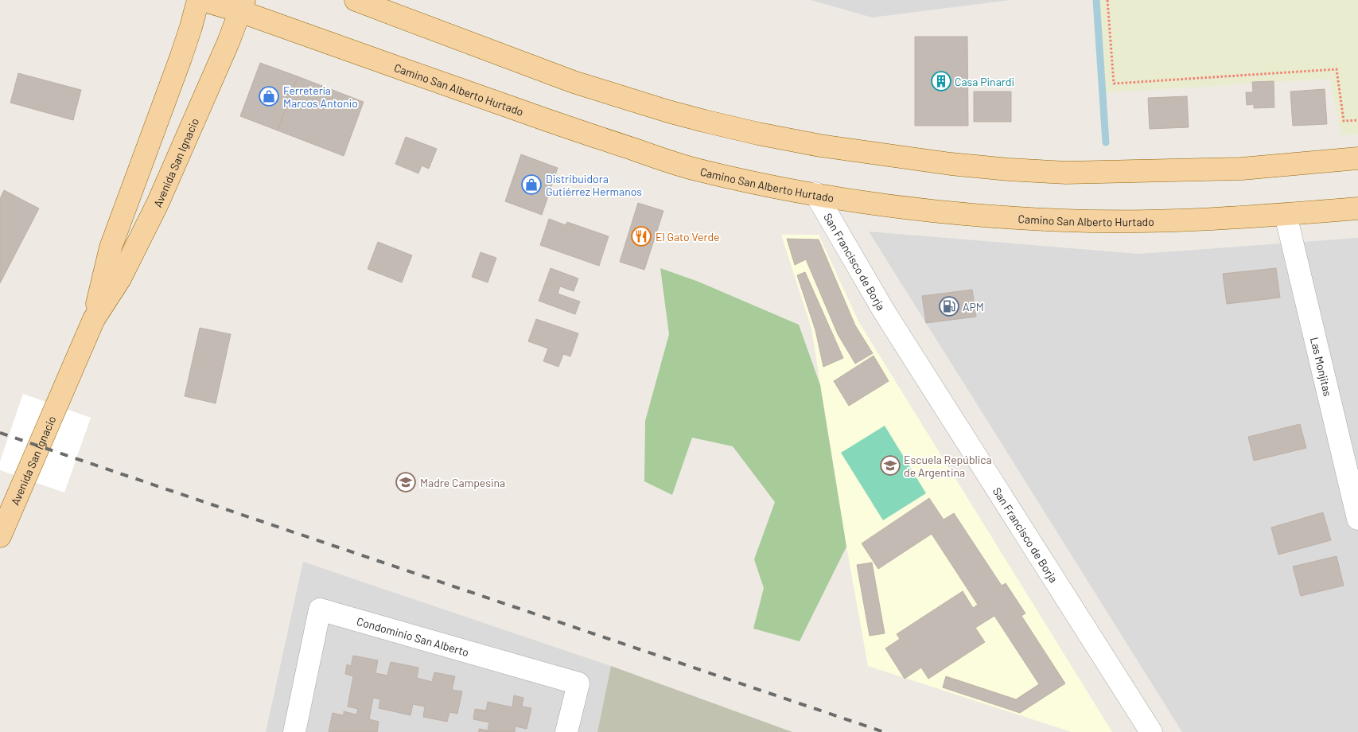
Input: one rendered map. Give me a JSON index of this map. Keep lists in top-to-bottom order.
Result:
{
  "streets": {
    "main road": ["Camino San Alberto Hurtado", "Avenida San Ignacio"],
    "street": ["San Francisco de Borja", "Las Monjitas", "Condominio San Alberto"]
  },
  "crossings": [
    ["Camino San Alberto Hurtado", "Avenida San Ignacio"],
    ["Camino San Alberto Hurtado", "San Francisco de Borja"],
    ["Camino San Alberto Hurtado", "Las Monjitas"]
  ],
  "places": {
    "building": ["Casa Pinardi"],
    "shop": ["Ferretería Marcos Antonio", "Distribuidora Gutiérrez Hermanos"],
    "restaurant": ["El Gato Verde"],
    "fuel station": ["APM"],
    "school or university": ["Escuela República de Argentina", "Madre Campesina"]
  }
}
